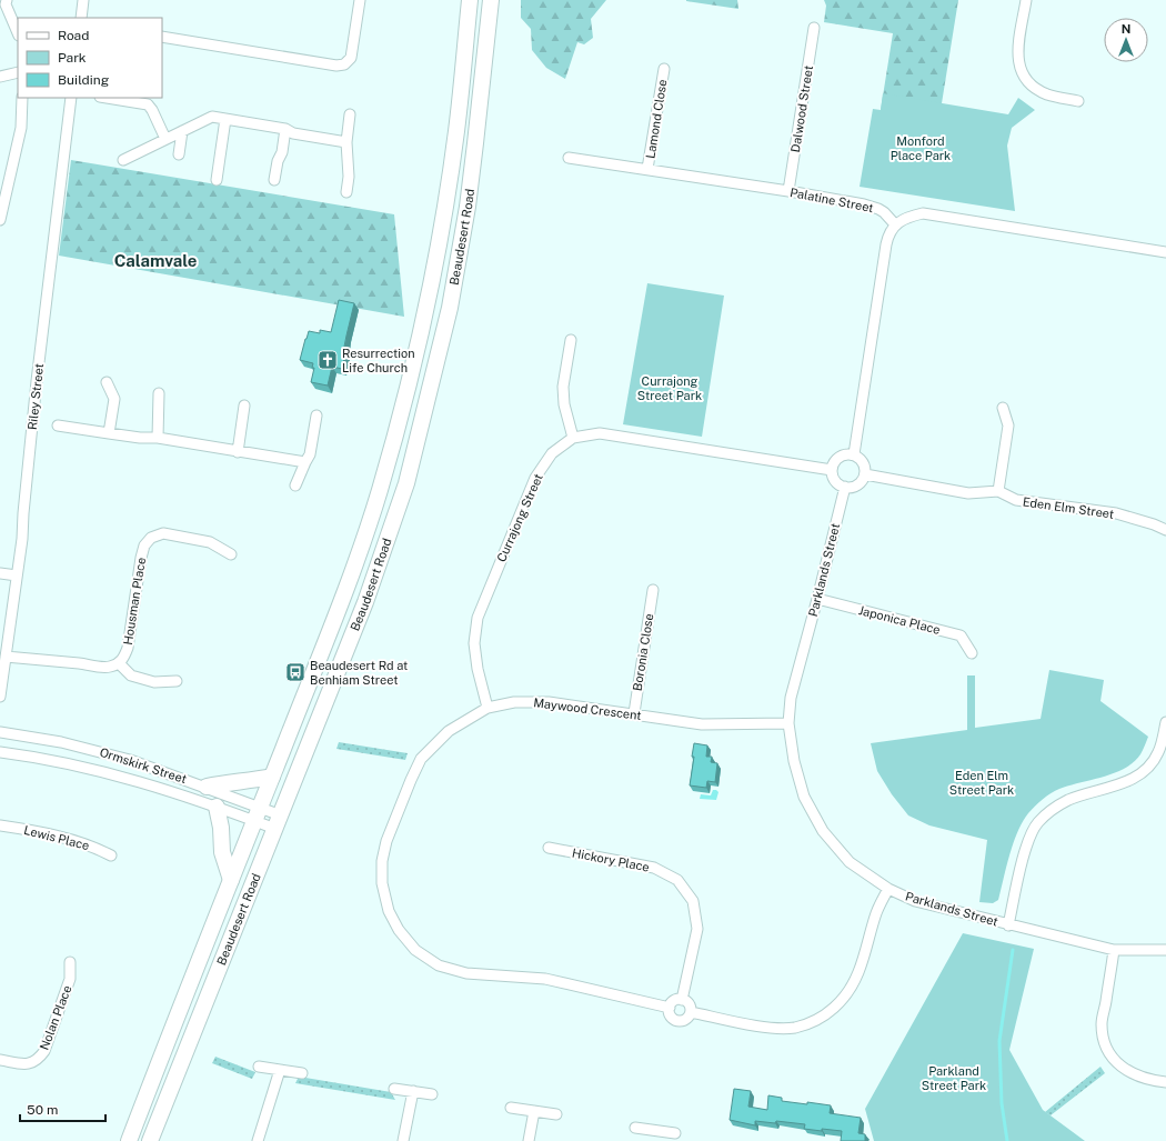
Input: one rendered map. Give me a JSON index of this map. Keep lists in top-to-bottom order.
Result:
{
  "streets": {
    "highway": ["Beaudesert Road"],
    "street": [
      "Dalwood Street",
      "Lamond Close",
      "Palatine Street",
      "Riley Street",
      "Eden Elm Street",
      "Currajong Street",
      "Parklands Street",
      "Housman Place",
      "Japonica Place",
      "Boronia Close",
      "Maywood Crescent",
      "Ormskirk Street",
      "Lewis Place",
      "Hickory Place",
      "Nolan Place"
    ]
  },
  "crossings": [
    ["Dalwood Street", "Palatine Street"],
    ["Lamond Close", "Palatine Street"],
    ["Beaudesert Road", "Ormskirk Street"],
    ["Eden Elm Street", "Currajong Street"],
    ["Eden Elm Street", "Parklands Street"],
    ["Currajong Street", "Parklands Street"],
    ["Currajong Street", "Maywood Crescent"],
    ["Parklands Street", "Japonica Place"],
    ["Parklands Street", "Maywood Crescent"],
    ["Boronia Close", "Maywood Crescent"],
    ["Maywood Crescent", "Hickory Place"]
  ],
  "districts": ["Calamvale"],
  "parks": [
    "Monford Place Park",
    "Currajong Street Park",
    "Eden Elm Street Park",
    "Parkland Street Park"
  ],
  "places": {
    "church": ["Resurrection Life Church"],
    "bus stop": ["Beaudesert Rd at Benhiam Street"]
  },
  "legend": ["Road", "Park", "Building"],
  "scale_bar": "50 m",
  "north": "top"
}
